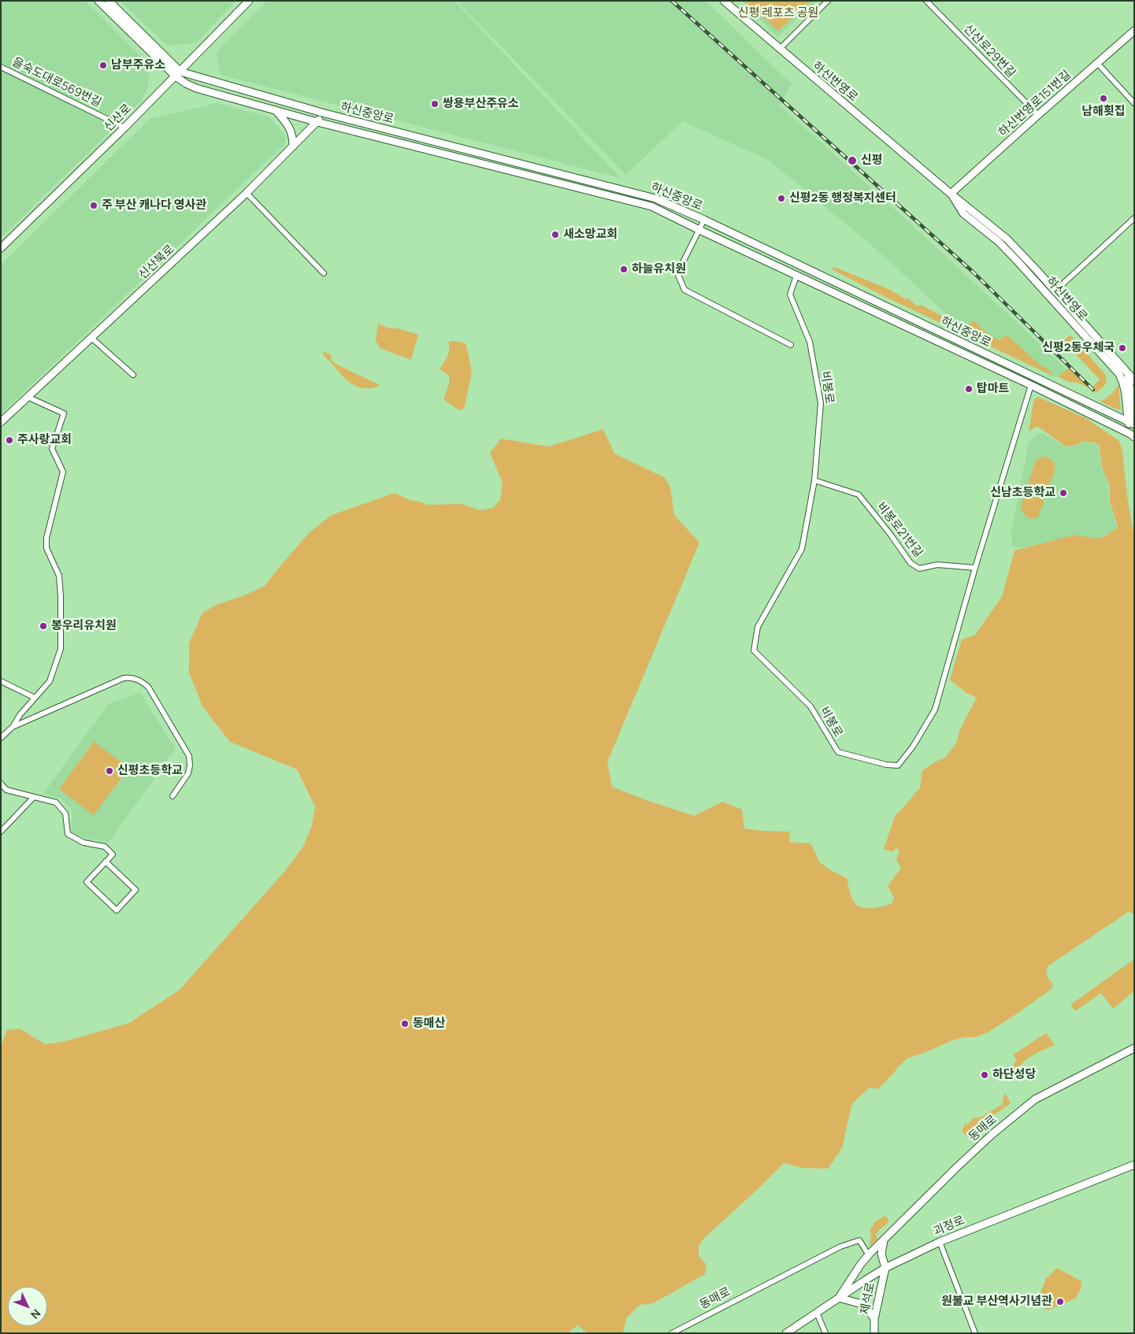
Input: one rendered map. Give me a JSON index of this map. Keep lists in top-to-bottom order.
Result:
{
  "streets": {
    "street": [
      "신산로29번길",
      "하신번영로",
      "을숙도대로569번길",
      "하신번영로151번길",
      "하신중앙로",
      "신산로",
      "신산북로",
      "비봉로",
      "비봉로21번길",
      "동매로",
      "괴정로",
      "제석로"
    ]
  },
  "crossings": [
    ["신산로29번길", "하신번영로151번길"],
    ["하신번영로", "하신번영로151번길"],
    ["하신번영로", "하신중앙로"],
    ["을숙도대로569번길", "신산로"],
    ["하신중앙로", "신산로"],
    ["하신중앙로", "신산북로"],
    ["비봉로", "비봉로21번길"],
    ["동매로", "괴정로"],
    ["괴정로", "제석로"]
  ],
  "parks": ["신평 레포츠 공원"],
  "places": [
    "남부주유소",
    "남해횟집",
    "쌍용부산주유소",
    "신평",
    "신평2동 행정복지센터",
    "주 부산 캐나다 영사관",
    "새소망교회",
    "하늘유치원",
    "신평2동우체국",
    "탑마트",
    "주사랑교회",
    "신남초등학교",
    "봉우리유치원",
    "신평초등학교",
    "동매산",
    "하단성당",
    "원불교 부산역사기념관"
  ],
  "north": "bottom right"
}
